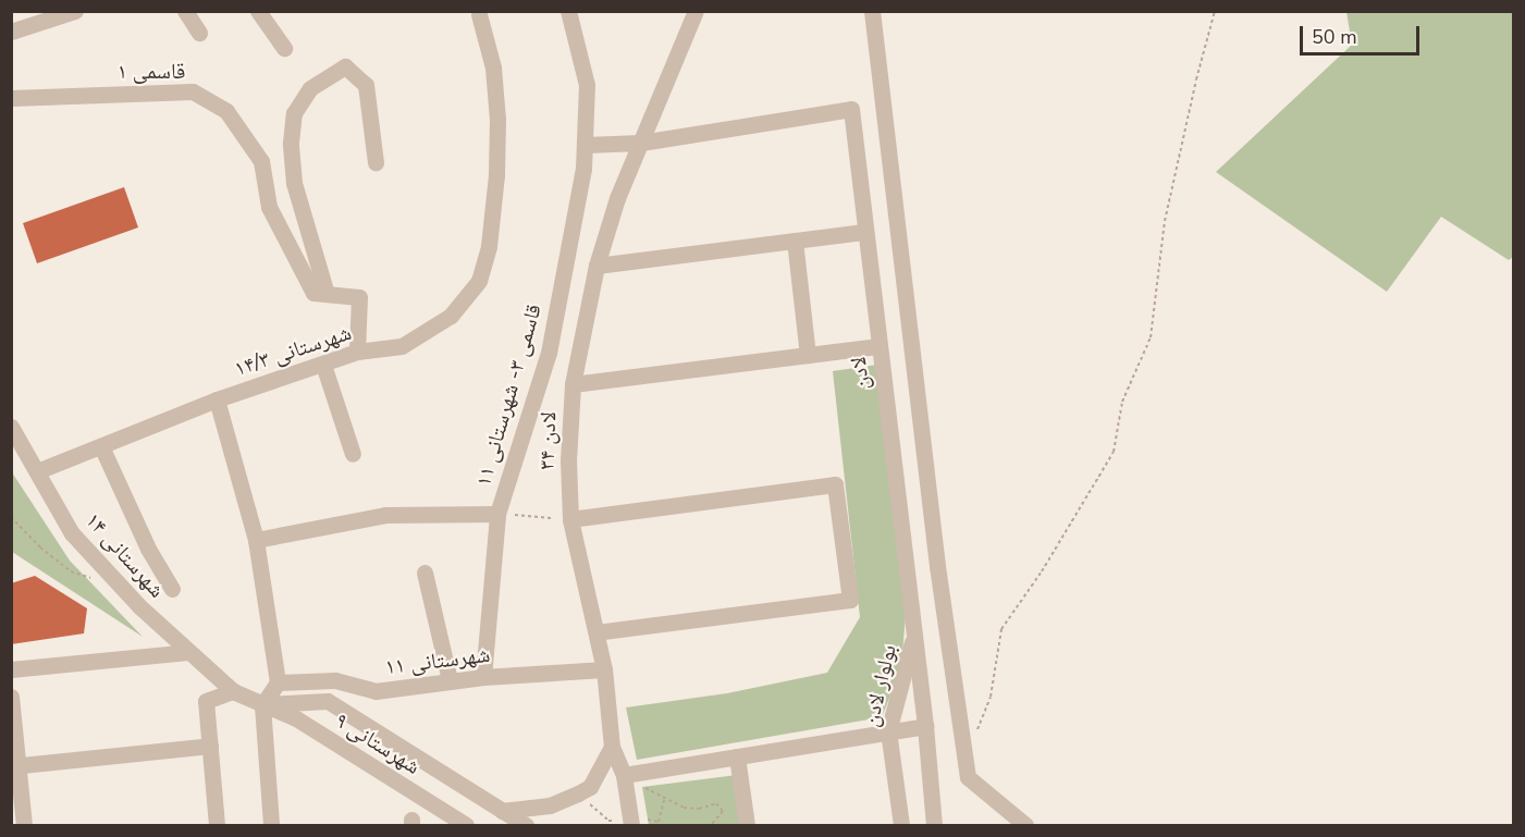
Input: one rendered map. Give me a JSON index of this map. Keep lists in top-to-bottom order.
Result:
{
  "streets": {
    "street": [
      "قاسمی ۱",
      "شهرستانی ۱۴/۳",
      "لادن",
      "قاسمی ۳- شهرستانی ۱۱",
      "لادن ۳۴",
      "شهرستانی ۱۴",
      "شهرستانی ۱۱",
      "بولوار لادن",
      "شهرستانی ۹"
    ]
  },
  "crossings": [
    ["شهرستانی ۱۴/۳", "شهرستانی ۱۴"],
    ["لادن", "لادن ۳۴"],
    ["لادن", "بولوار لادن"],
    ["قاسمی ۳- شهرستانی ۱۱", "شهرستانی ۱۱"],
    ["لادن ۳۴", "شهرستانی ۱۱"],
    ["شهرستانی ۱۴", "شهرستانی ۹"]
  ],
  "scale_bar": "50 m"
}
